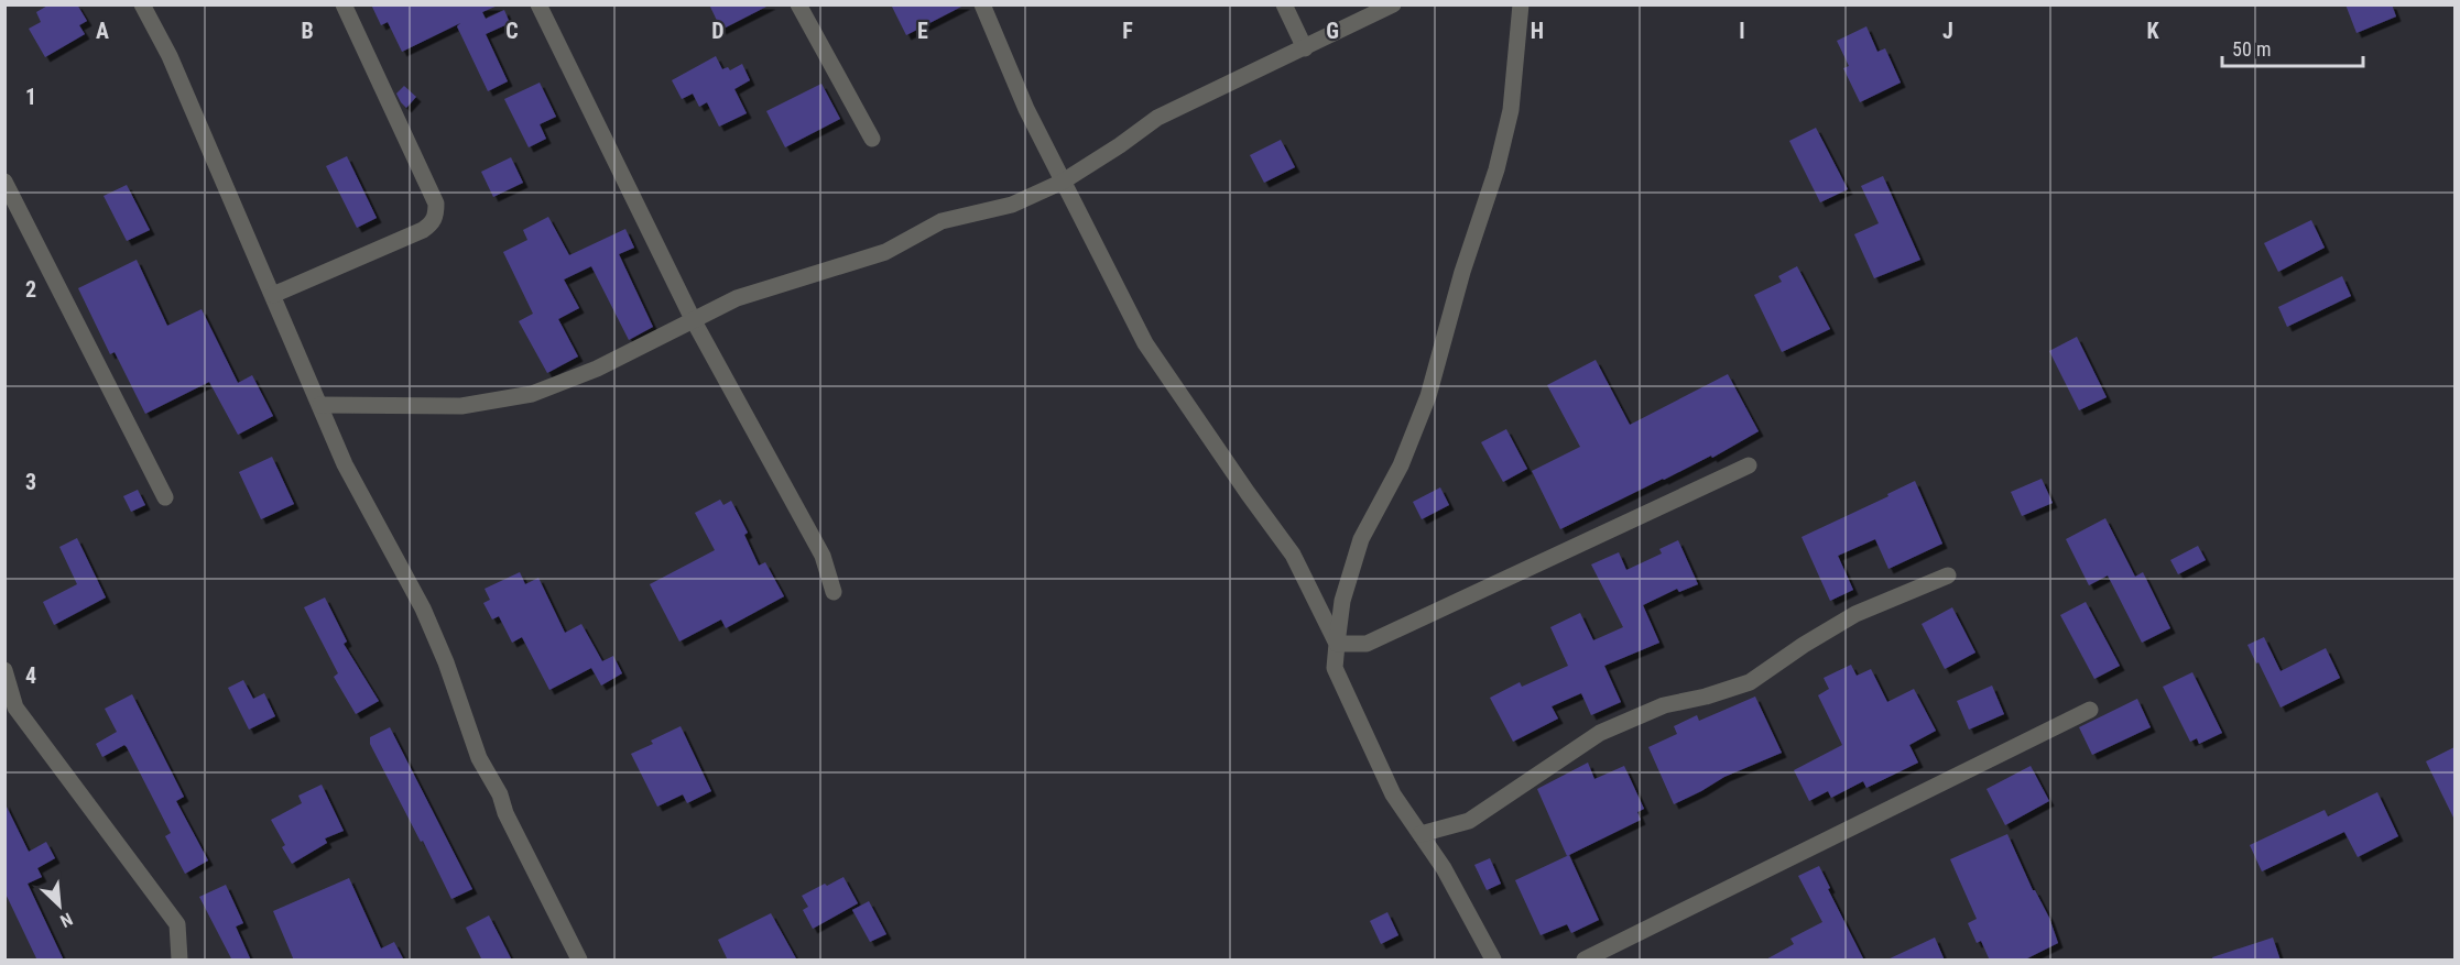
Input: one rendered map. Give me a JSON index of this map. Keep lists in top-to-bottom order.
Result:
{
  "scale_bar": "50 m",
  "north": "bottom right",
  "grid": {
    "columns": [
      "A",
      "B",
      "C",
      "D",
      "E",
      "F",
      "G",
      "H",
      "I",
      "J",
      "K"
    ],
    "rows": [
      "1",
      "2",
      "3",
      "4"
    ]
  }
}
